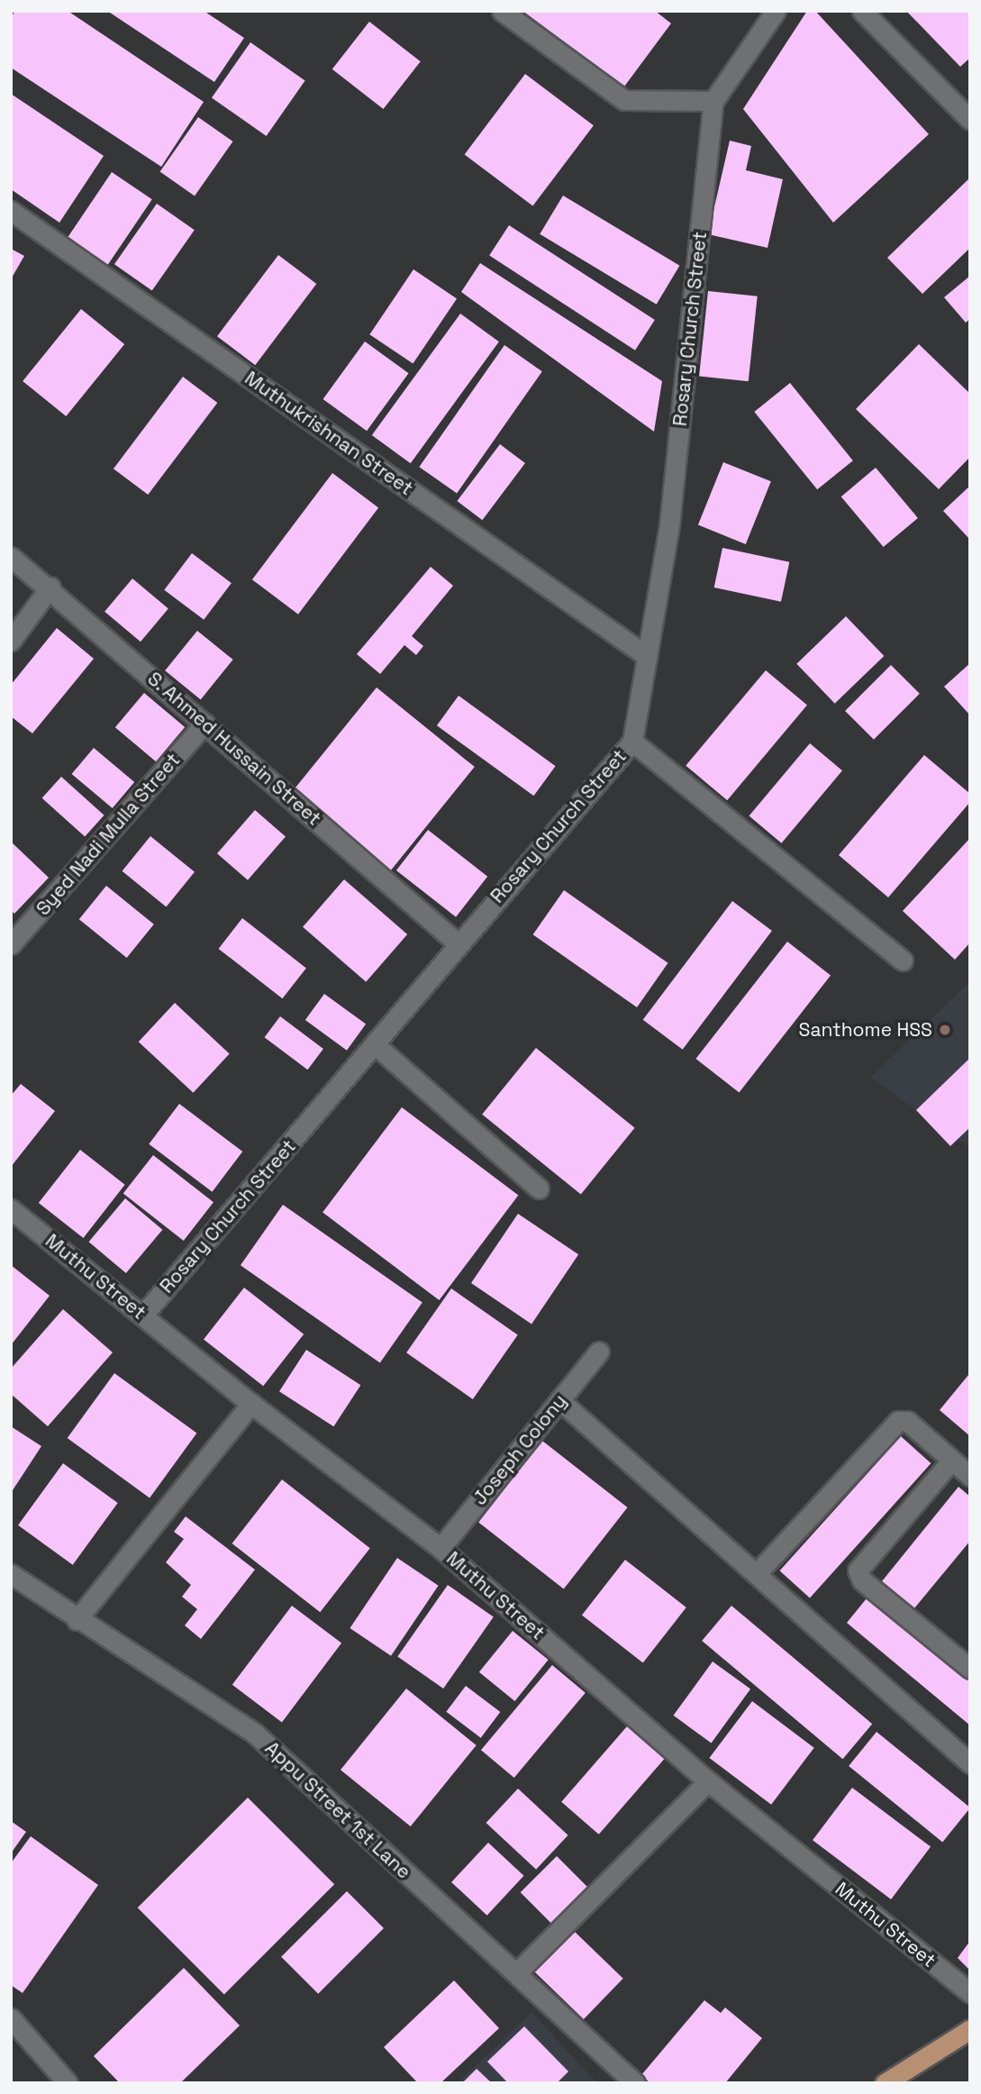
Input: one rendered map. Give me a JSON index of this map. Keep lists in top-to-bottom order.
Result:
{
  "streets": {
    "street": [
      "Rosary Church Street",
      "Muthukrishnan Street",
      "S. Ahmed Hussain Street",
      "Syed Nadi Mulla Street",
      "Muthu Street",
      "Joseph Colony",
      "Appu Street 1st Lane"
    ]
  },
  "crossings": [
    ["Rosary Church Street", "Muthukrishnan Street"],
    ["Rosary Church Street", "S. Ahmed Hussain Street"],
    ["Rosary Church Street", "Muthu Street"],
    ["S. Ahmed Hussain Street", "Syed Nadi Mulla Street"],
    ["Muthu Street", "Joseph Colony"]
  ],
  "places": ["Santhome HSS"]
}
